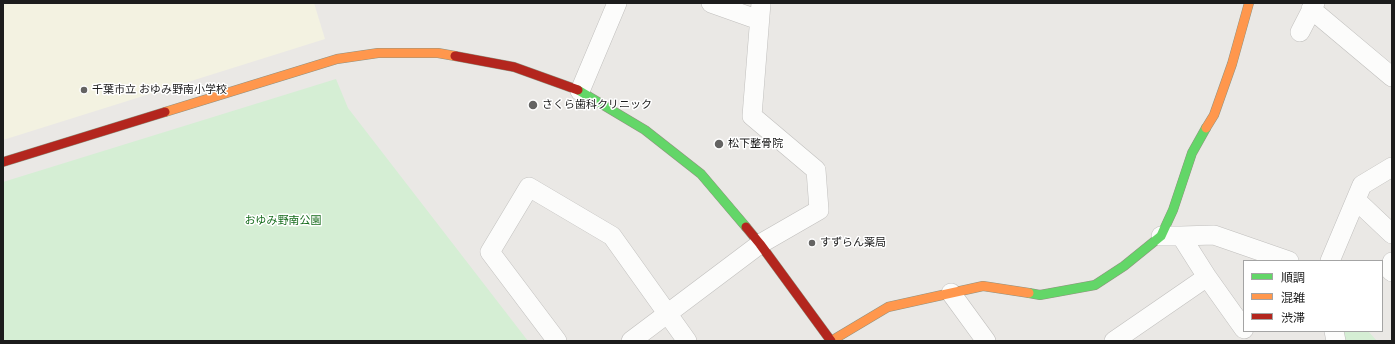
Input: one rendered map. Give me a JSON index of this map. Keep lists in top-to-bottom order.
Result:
{
  "parks": ["おゆみ野南公園"],
  "places": [
    "千葉市立 おゆみ野南小学校",
    "さくら歯科クリニック",
    "松下整骨院",
    "すずらん薬局"
  ],
  "legend": ["順調", "混雑", "渋滞"]
}
